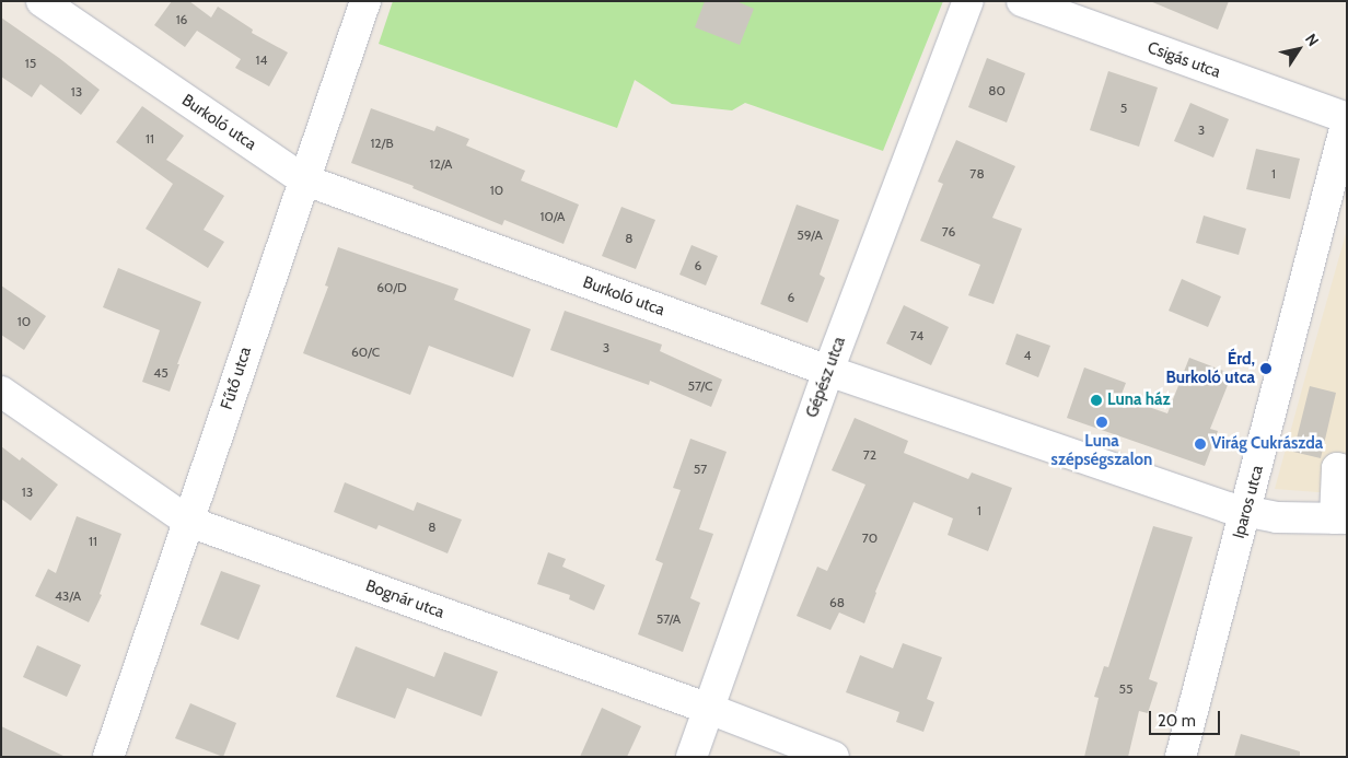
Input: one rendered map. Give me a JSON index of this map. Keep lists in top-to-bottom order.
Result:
{
  "streets": {
    "street": [
      "Csigás utca",
      "Burkoló utca",
      "Gépész utca",
      "Fűtő utca",
      "Iparos utca",
      "Bognár utca"
    ]
  },
  "crossings": [
    ["Csigás utca", "Iparos utca"],
    ["Burkoló utca", "Gépész utca"],
    ["Burkoló utca", "Fűtő utca"],
    ["Burkoló utca", "Iparos utca"],
    ["Gépész utca", "Bognár utca"],
    ["Fűtő utca", "Bognár utca"]
  ],
  "places": [
    "Érd, Burkoló utca",
    "Luna ház",
    "Luna szépségszalon",
    "Virág Cukrászda"
  ],
  "house_numbers": [
    "16",
    "14",
    "15",
    "80",
    "13",
    "5",
    "3",
    "11",
    "12/B",
    "12/A",
    "78",
    "1",
    "10",
    "10/A",
    "76",
    "59/A",
    "8",
    "6",
    "60/D",
    "6",
    "10",
    "74",
    "3",
    "60/C",
    "4",
    "45",
    "57/C",
    "72",
    "57",
    "13",
    "1",
    "8",
    "70",
    "11",
    "43/A",
    "68",
    "57/A",
    "55"
  ],
  "scale_bar": "20 m",
  "north": "top right"
}
